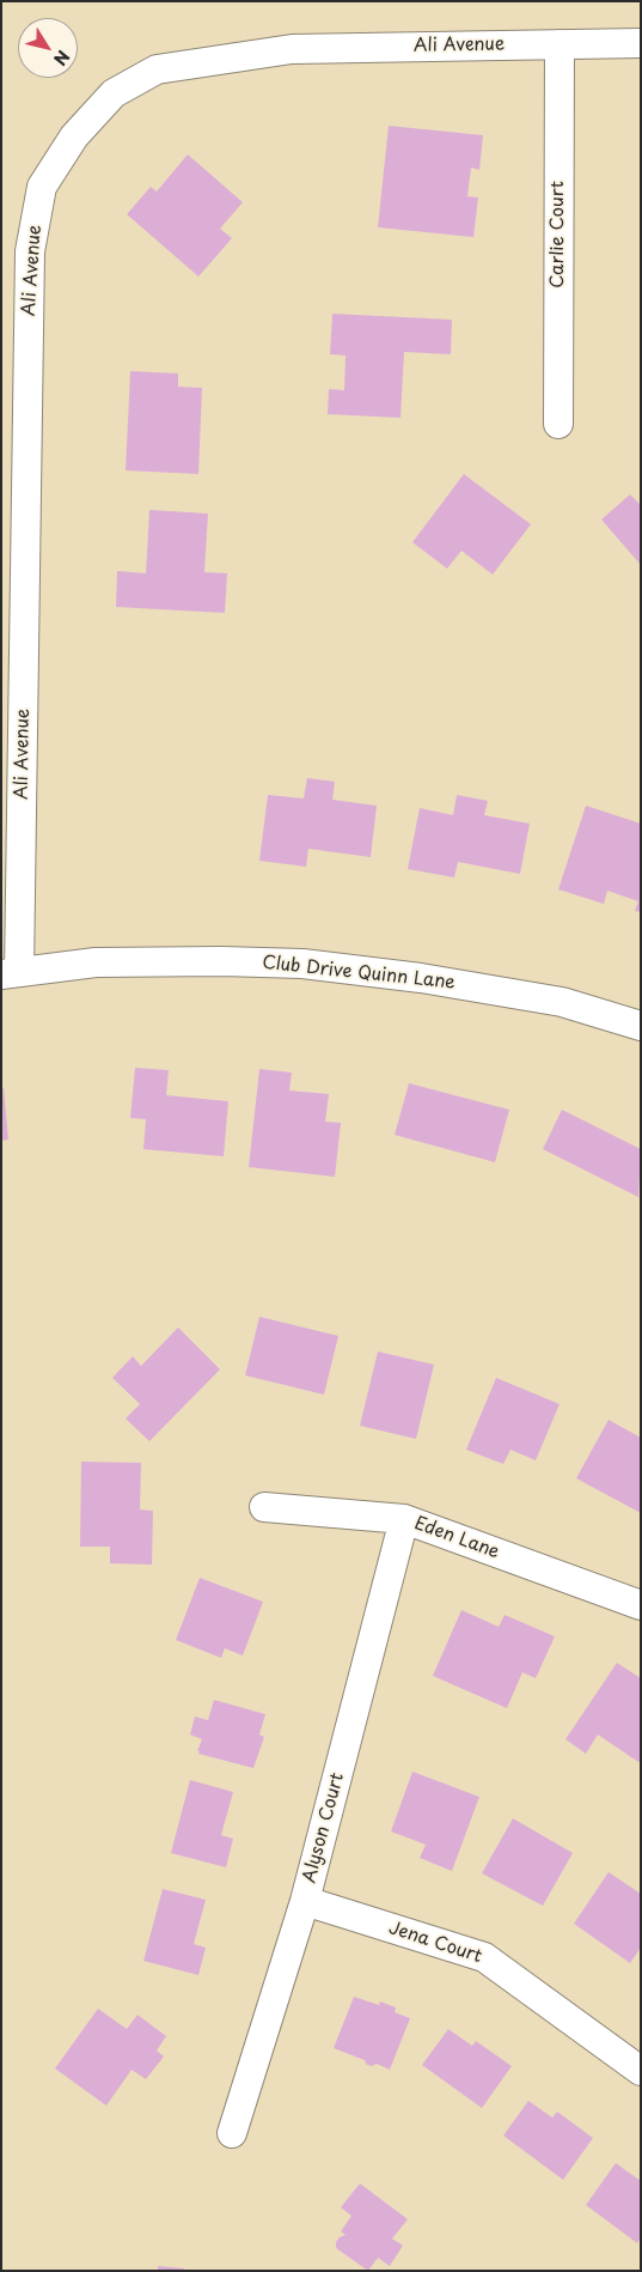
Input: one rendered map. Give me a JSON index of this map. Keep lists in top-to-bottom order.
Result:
{
  "streets": {
    "street": [
      "Ali Avenue",
      "Carlie Court",
      "Club Drive Quinn Lane",
      "Eden Lane",
      "Alyson Court",
      "Jena Court"
    ]
  },
  "crossings": [
    ["Ali Avenue", "Carlie Court"],
    ["Ali Avenue", "Club Drive Quinn Lane"],
    ["Eden Lane", "Alyson Court"],
    ["Alyson Court", "Jena Court"]
  ],
  "north": "bottom right"
}
